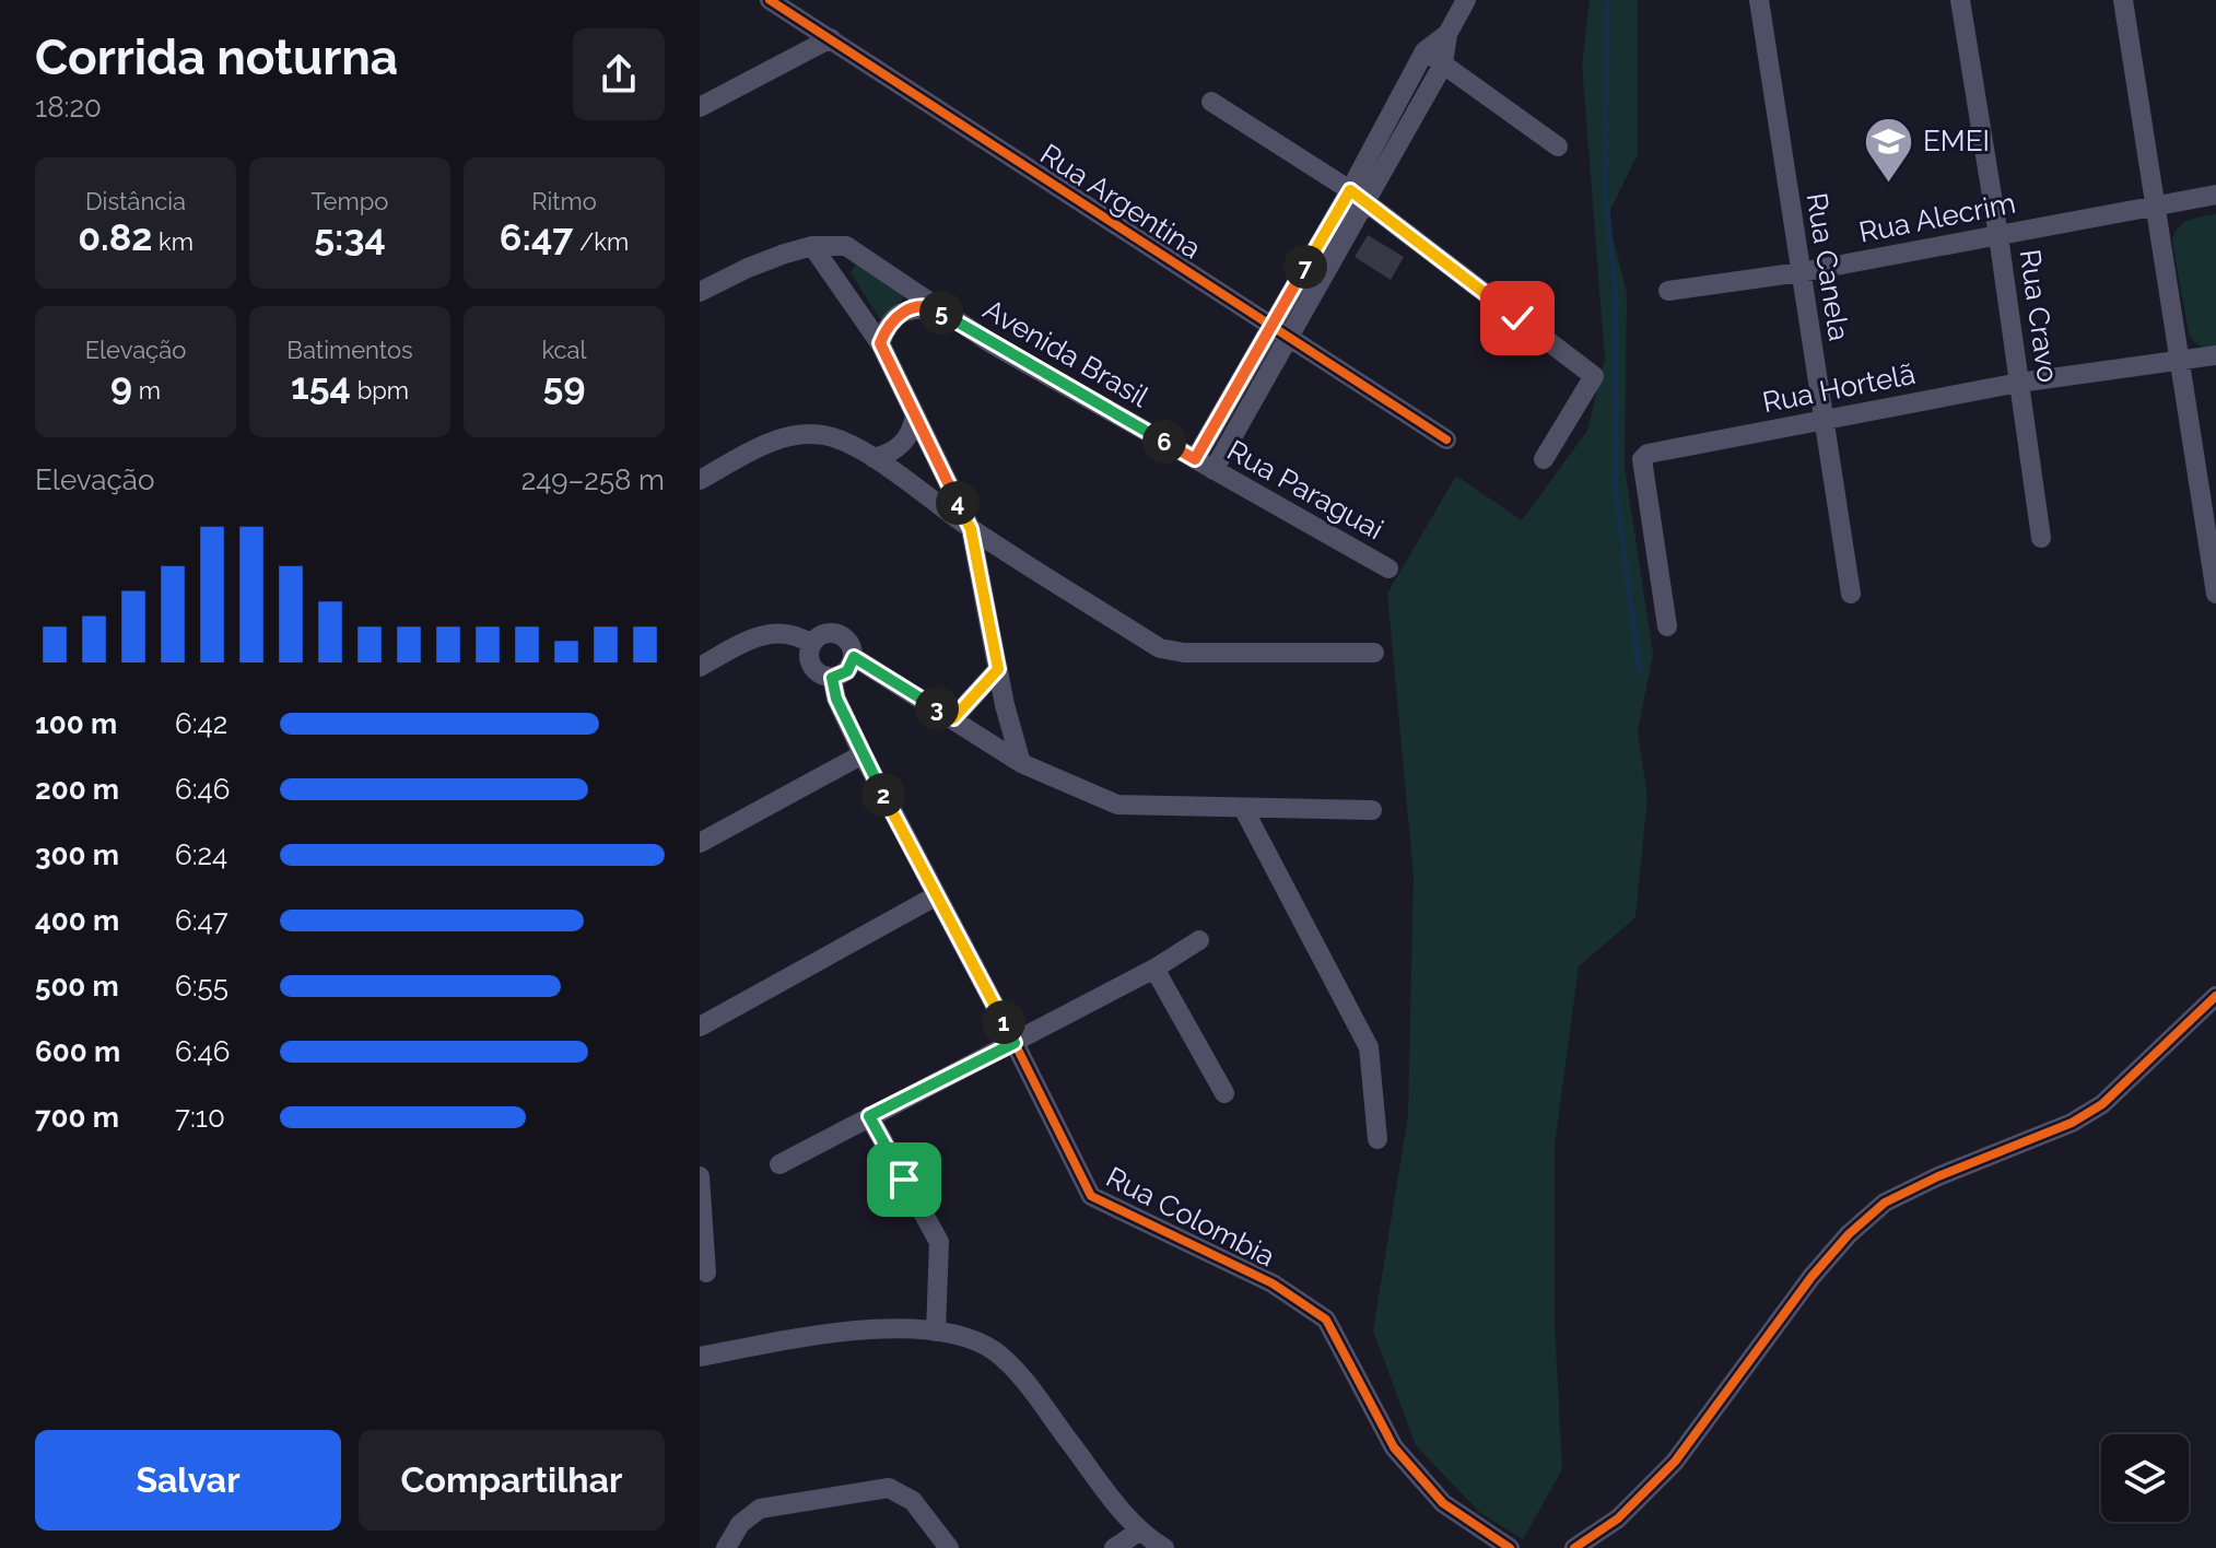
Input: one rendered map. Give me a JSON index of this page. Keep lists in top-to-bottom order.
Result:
{
  "streets": {
    "street": [
      "Rua Argentina",
      "Rua Alecrim",
      "Rua Canela",
      "Rua Cravo",
      "Avenida Brasil",
      "Rua Hortelã",
      "Rua Paraguai",
      "Rua Colombia"
    ]
  },
  "crossings": [
    ["Rua Alecrim", "Rua Canela"],
    ["Rua Alecrim", "Rua Cravo"],
    ["Rua Canela", "Rua Hortelã"],
    ["Rua Cravo", "Rua Hortelã"],
    ["Avenida Brasil", "Rua Paraguai"]
  ],
  "places": {
    "school or university": ["EMEI"]
  },
  "page": {
    "heading": ["Corrida noturna", "18:20"],
    "stats": [
      ["Distância", "0.82 km"],
      ["Tempo", "5:34"],
      ["Ritmo", "6:47 /km"],
      ["Elevação", "9 m"],
      ["Batimentos", "154 bpm"],
      ["kcal", "59"]
    ],
    "pins": [
      "7",
      "5",
      "6",
      "4",
      "3",
      "2",
      "1"
    ],
    "chart": ["Elevação", "249–258 m"],
    "list": [
      {
        "name": "100 m",
        "note": "6:42"
      },
      {
        "name": "200 m",
        "note": "6:46"
      },
      {
        "name": "300 m",
        "note": "6:24"
      },
      {
        "name": "400 m",
        "note": "6:47"
      },
      {
        "name": "500 m",
        "note": "6:55"
      },
      {
        "name": "600 m",
        "note": "6:46"
      },
      {
        "name": "700 m",
        "note": "7:10"
      }
    ],
    "buttons": ["Salvar", "Compartilhar"]
  }
}
